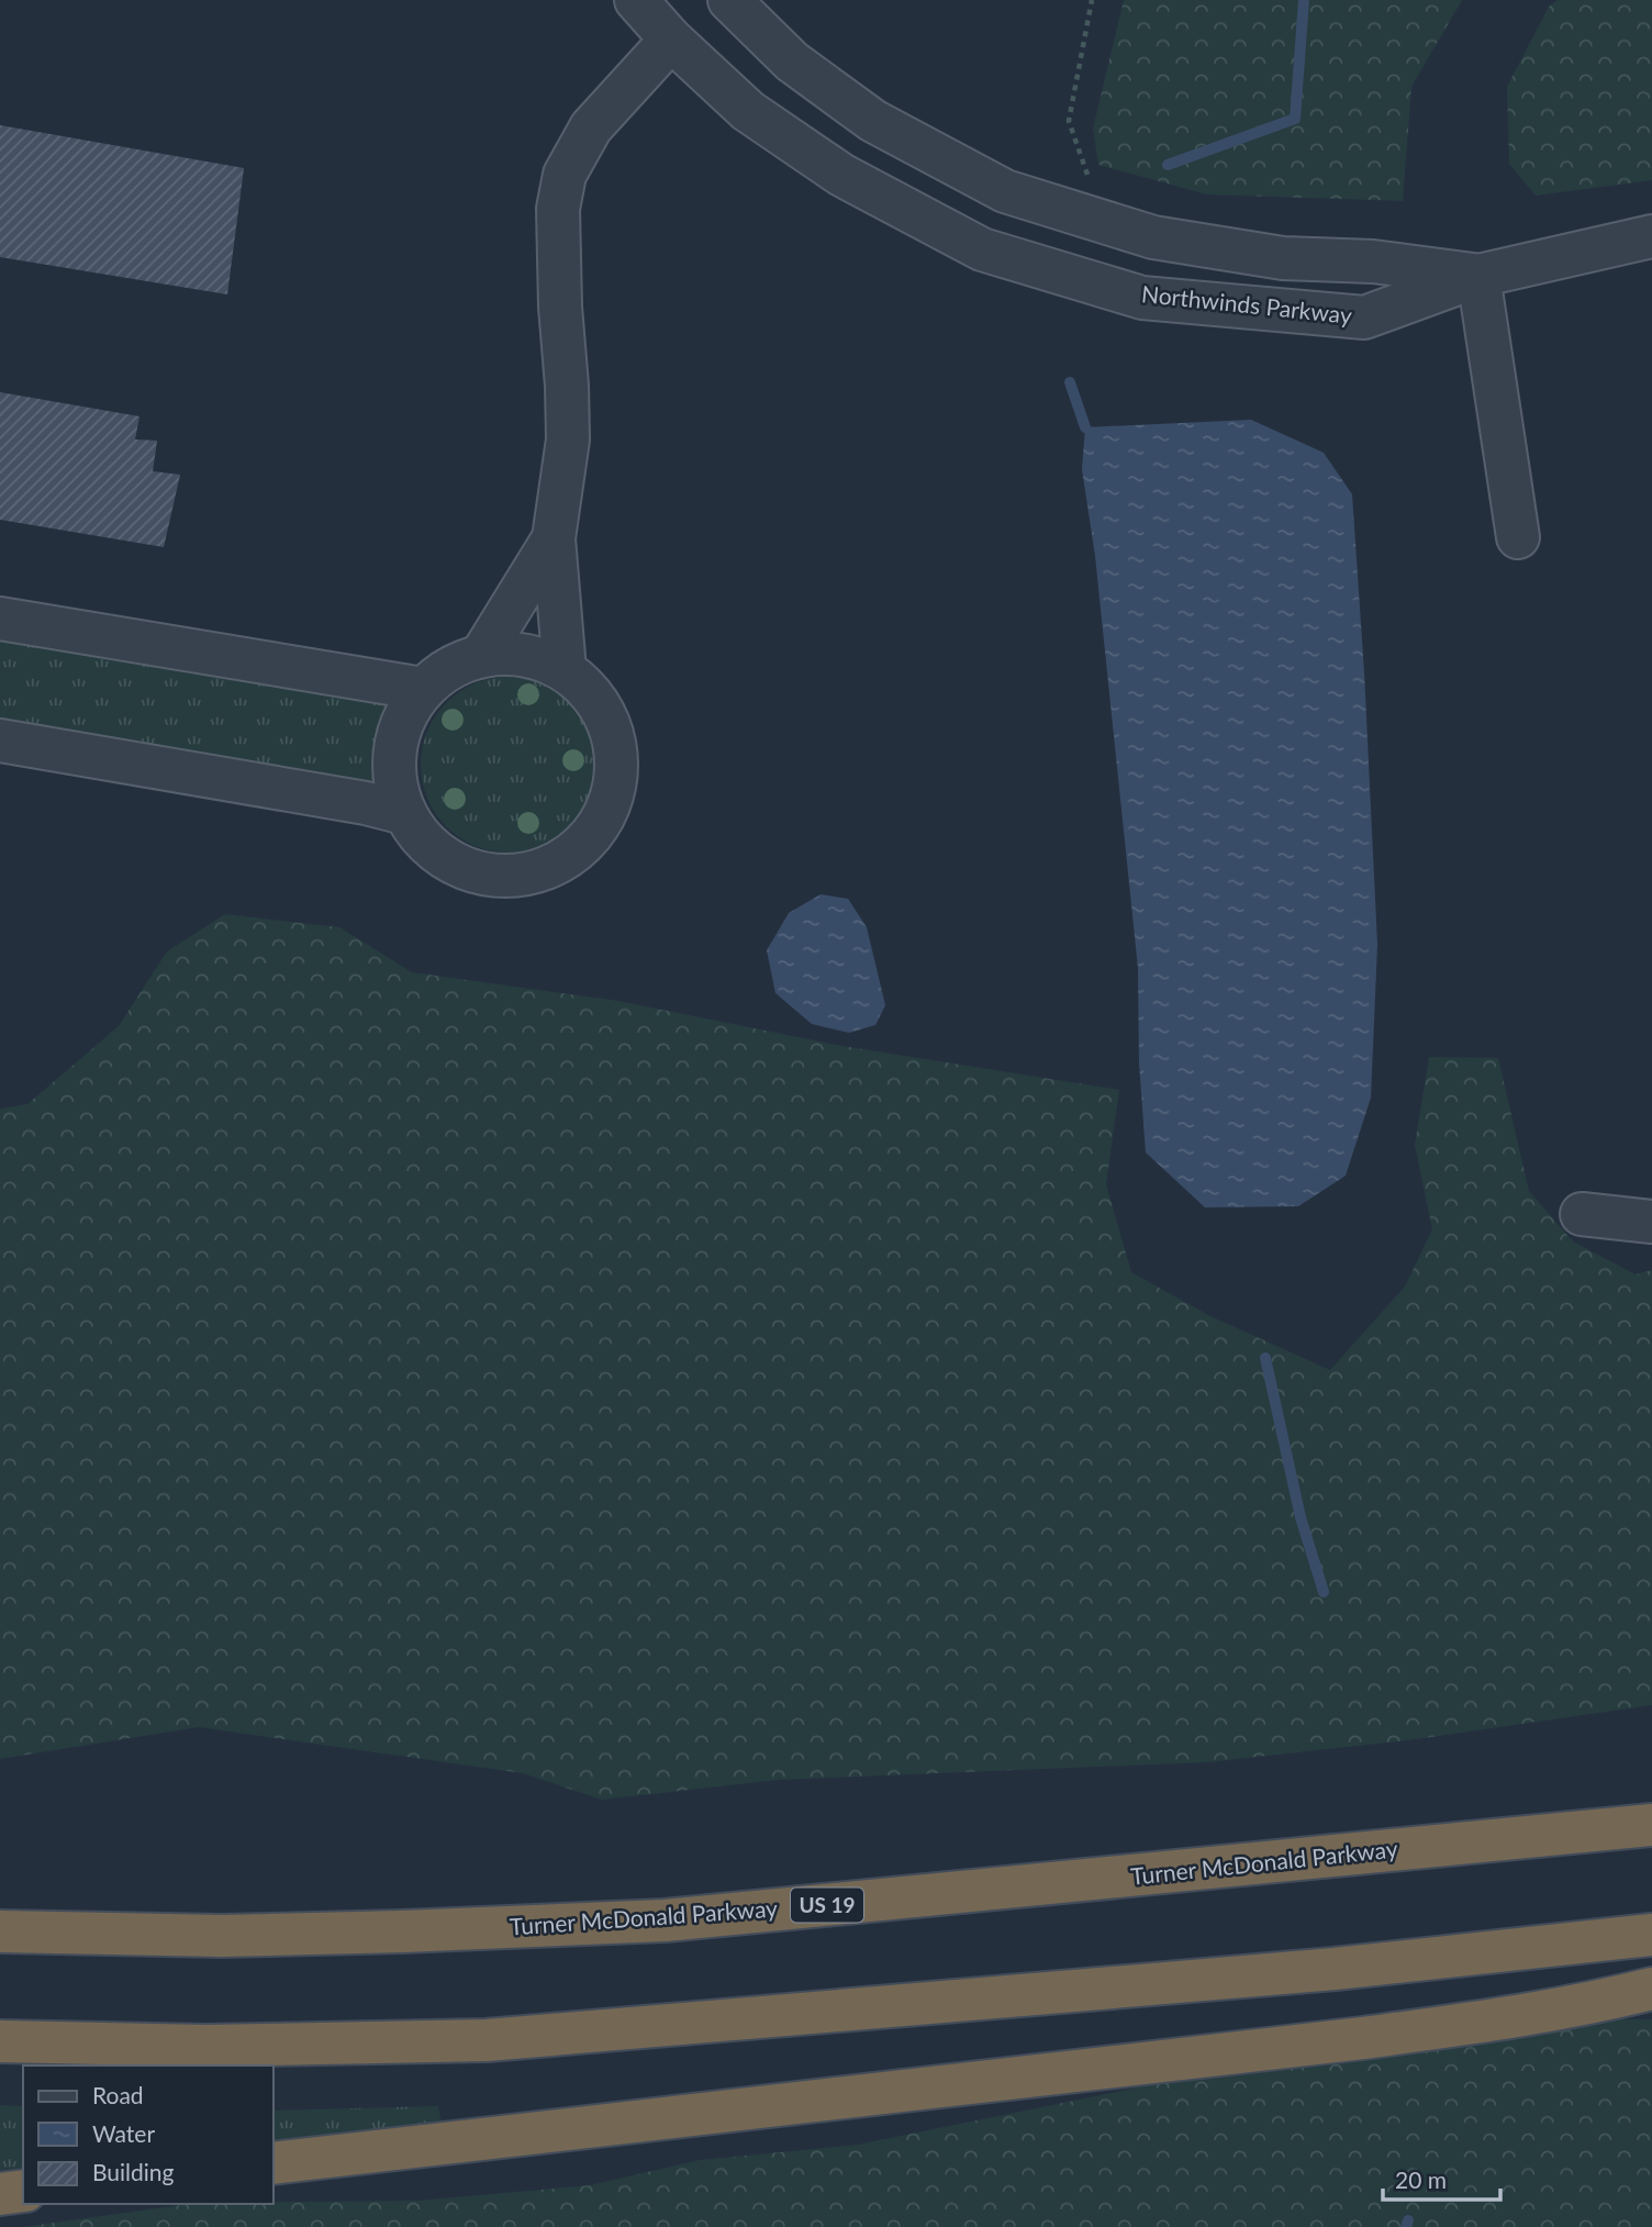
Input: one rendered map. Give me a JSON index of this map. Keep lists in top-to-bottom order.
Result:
{
  "streets": {
    "highway": ["Turner McDonald Parkway", "US 19"],
    "street": ["Northwinds Parkway"]
  },
  "legend": ["Road", "Water", "Building"],
  "scale_bar": "20 m"
}
